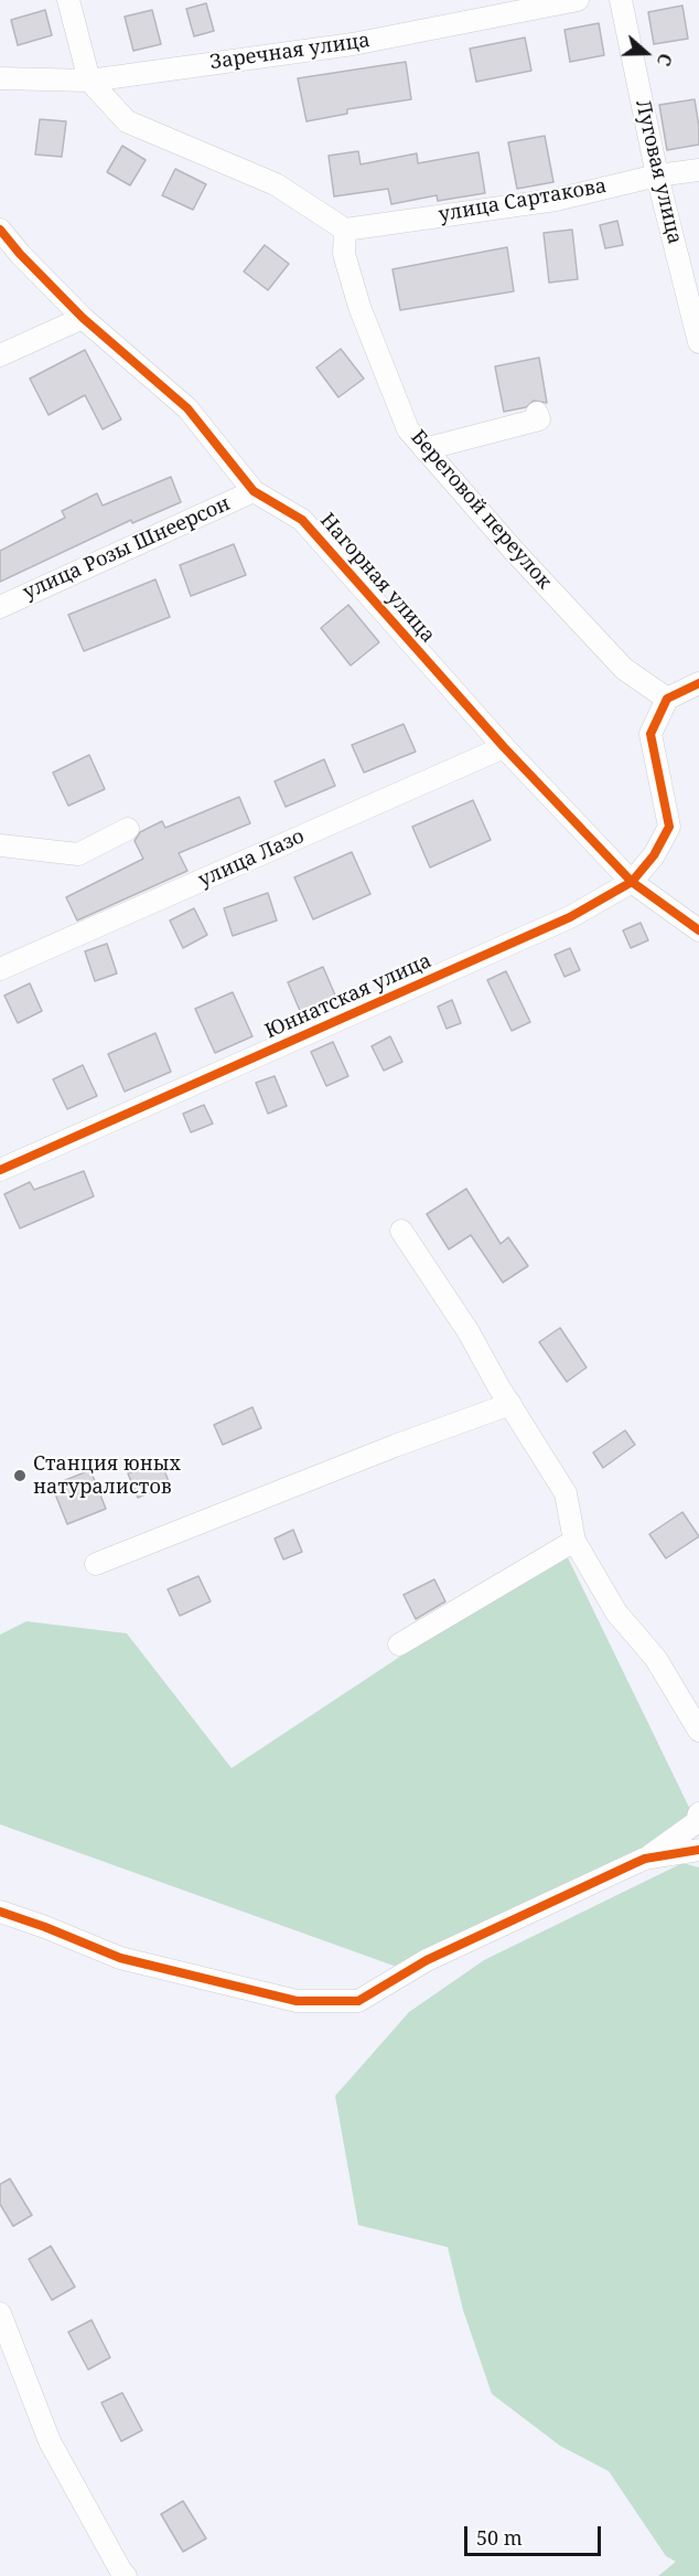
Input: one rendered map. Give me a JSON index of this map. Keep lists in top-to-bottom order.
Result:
{
  "streets": {
    "street": [
      "Заречная улица",
      "Луговая улица",
      "улица Сартакова",
      "Береговой переулок",
      "улица Розы Шнеерсон",
      "Нагорная улица",
      "улица Лазо",
      "Юннатская улица"
    ]
  },
  "crossings": [
    ["Луговая улица", "улица Сартакова"],
    ["улица Сартакова", "Береговой переулок"],
    ["улица Розы Шнеерсон", "Нагорная улица"],
    ["Нагорная улица", "улица Лазо"],
    ["Нагорная улица", "Юннатская улица"]
  ],
  "places": ["Станция юных натуралистов"],
  "scale_bar": "50 m",
  "north": "right"
}
